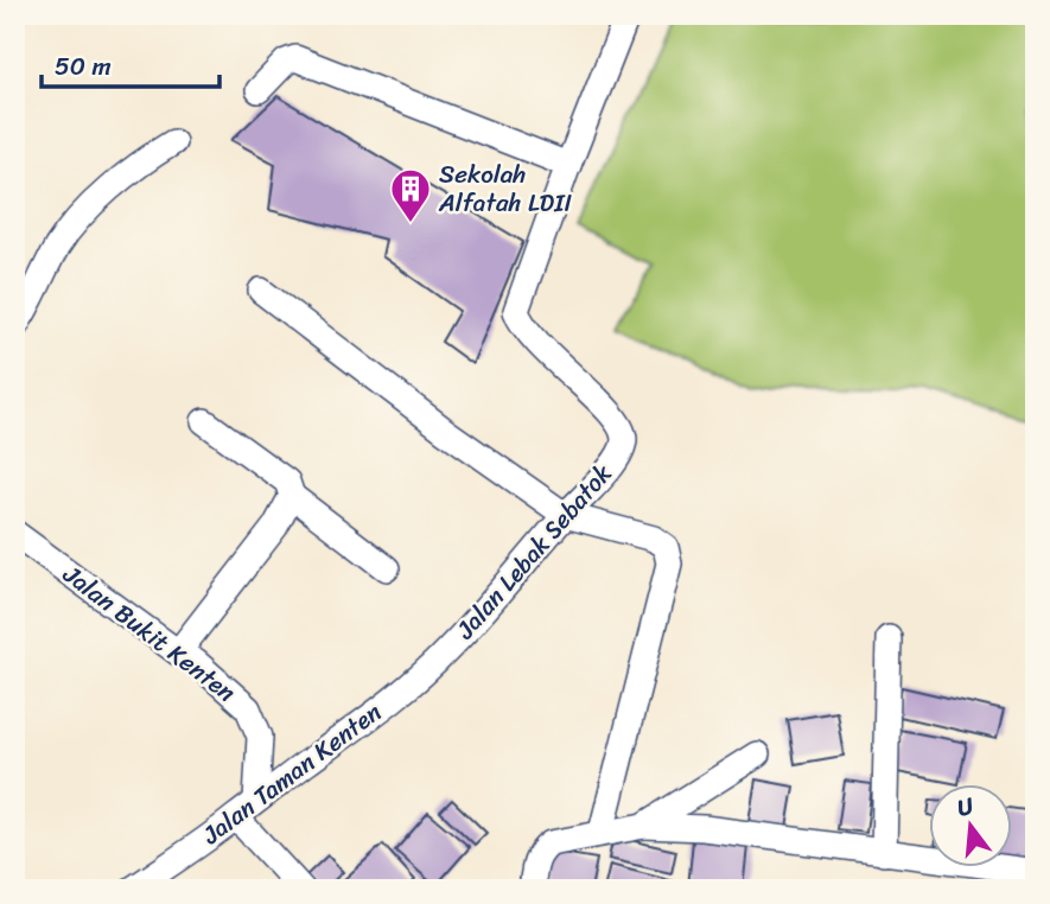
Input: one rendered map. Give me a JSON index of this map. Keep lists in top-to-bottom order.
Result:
{
  "streets": {
    "street": ["Jalan Lebak Sebatok", "Jalan Bukit Kenten", "Jalan Taman Kenten"]
  },
  "crossings": [
    ["Jalan Lebak Sebatok", "Jalan Taman Kenten"],
    ["Jalan Bukit Kenten", "Jalan Taman Kenten"]
  ],
  "places": {
    "building": ["Sekolah Alfatah LDII"]
  },
  "scale_bar": "50 m",
  "north": "top"
}
